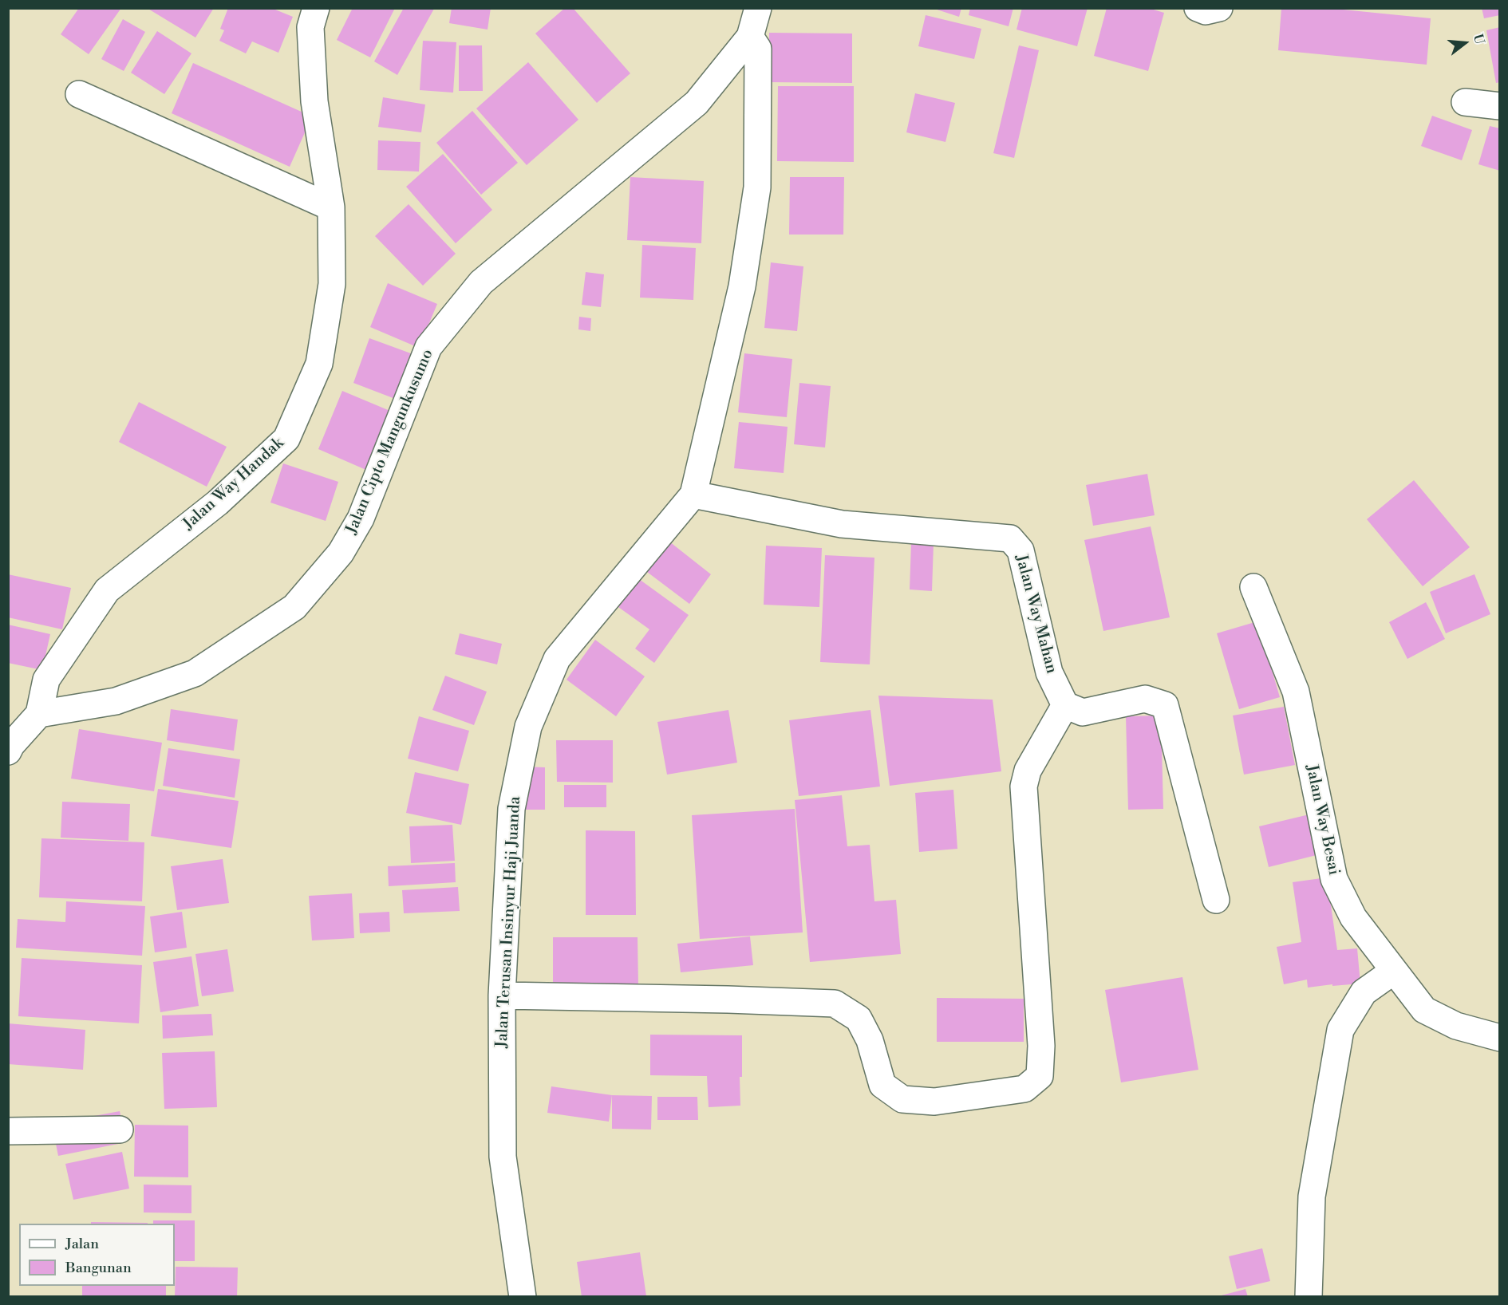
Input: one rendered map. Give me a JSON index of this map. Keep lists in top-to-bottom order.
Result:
{
  "streets": {
    "street": [
      "Jalan Cipto Mangunkusumo",
      "Jalan Way Handak",
      "Jalan Way Mahan",
      "Jalan Way Besai",
      "Jalan Terusan Insinyur Haji Juanda"
    ]
  },
  "crossings": [
    ["Jalan Cipto Mangunkusumo", "Jalan Way Handak"],
    ["Jalan Cipto Mangunkusumo", "Jalan Terusan Insinyur Haji Juanda"],
    ["Jalan Way Mahan", "Jalan Terusan Insinyur Haji Juanda"]
  ],
  "legend": ["Jalan", "Bangunan"],
  "north": "right"
}
